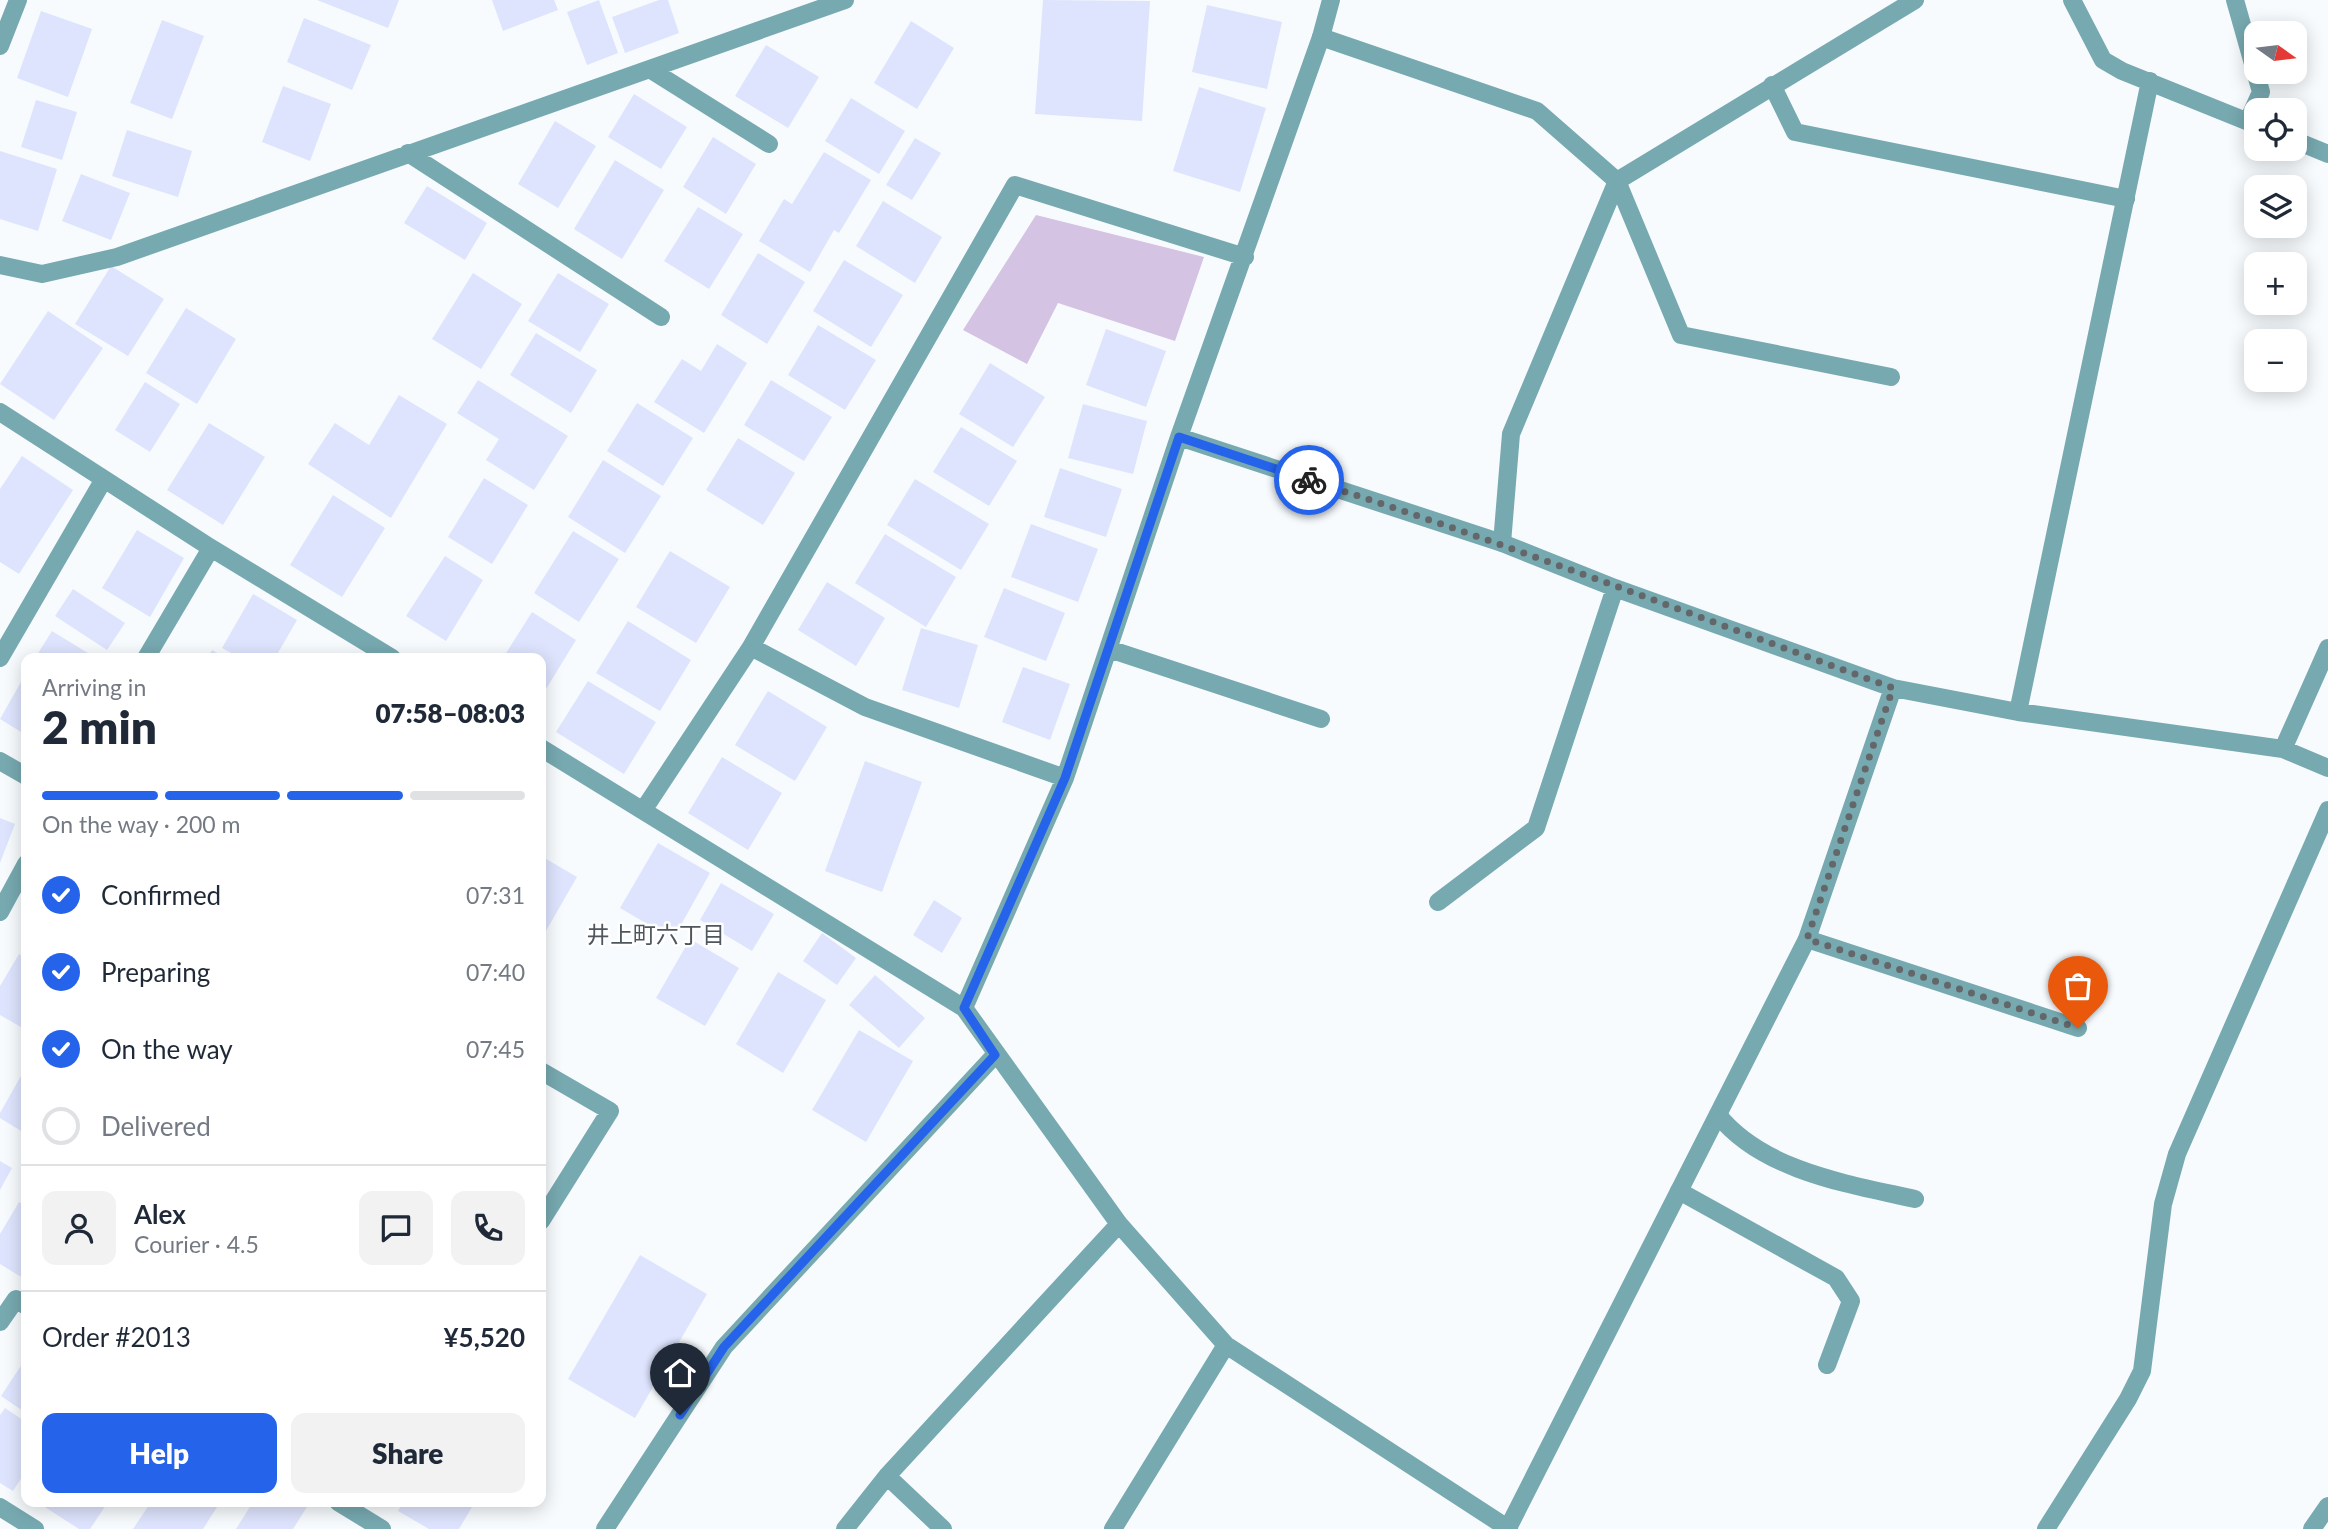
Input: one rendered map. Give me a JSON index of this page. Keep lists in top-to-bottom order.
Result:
{
  "districts": ["井上町六丁目"],
  "north": "right",
  "page": {
    "map_buttons": ["+", "−"],
    "heading": ["2 min", "Arriving in", "07:58–08:03"],
    "panel": [
      "Alex",
      "Courier · 4.5",
      "Order #2013",
      "¥5,520"
    ],
    "bar": "On the way · 200 m",
    "list": [
      ["Confirmed", "07:31"],
      ["Preparing", "07:40"],
      ["On the way", "07:45"],
      "Delivered"
    ],
    "buttons": ["Help", "Share"]
  }
}
